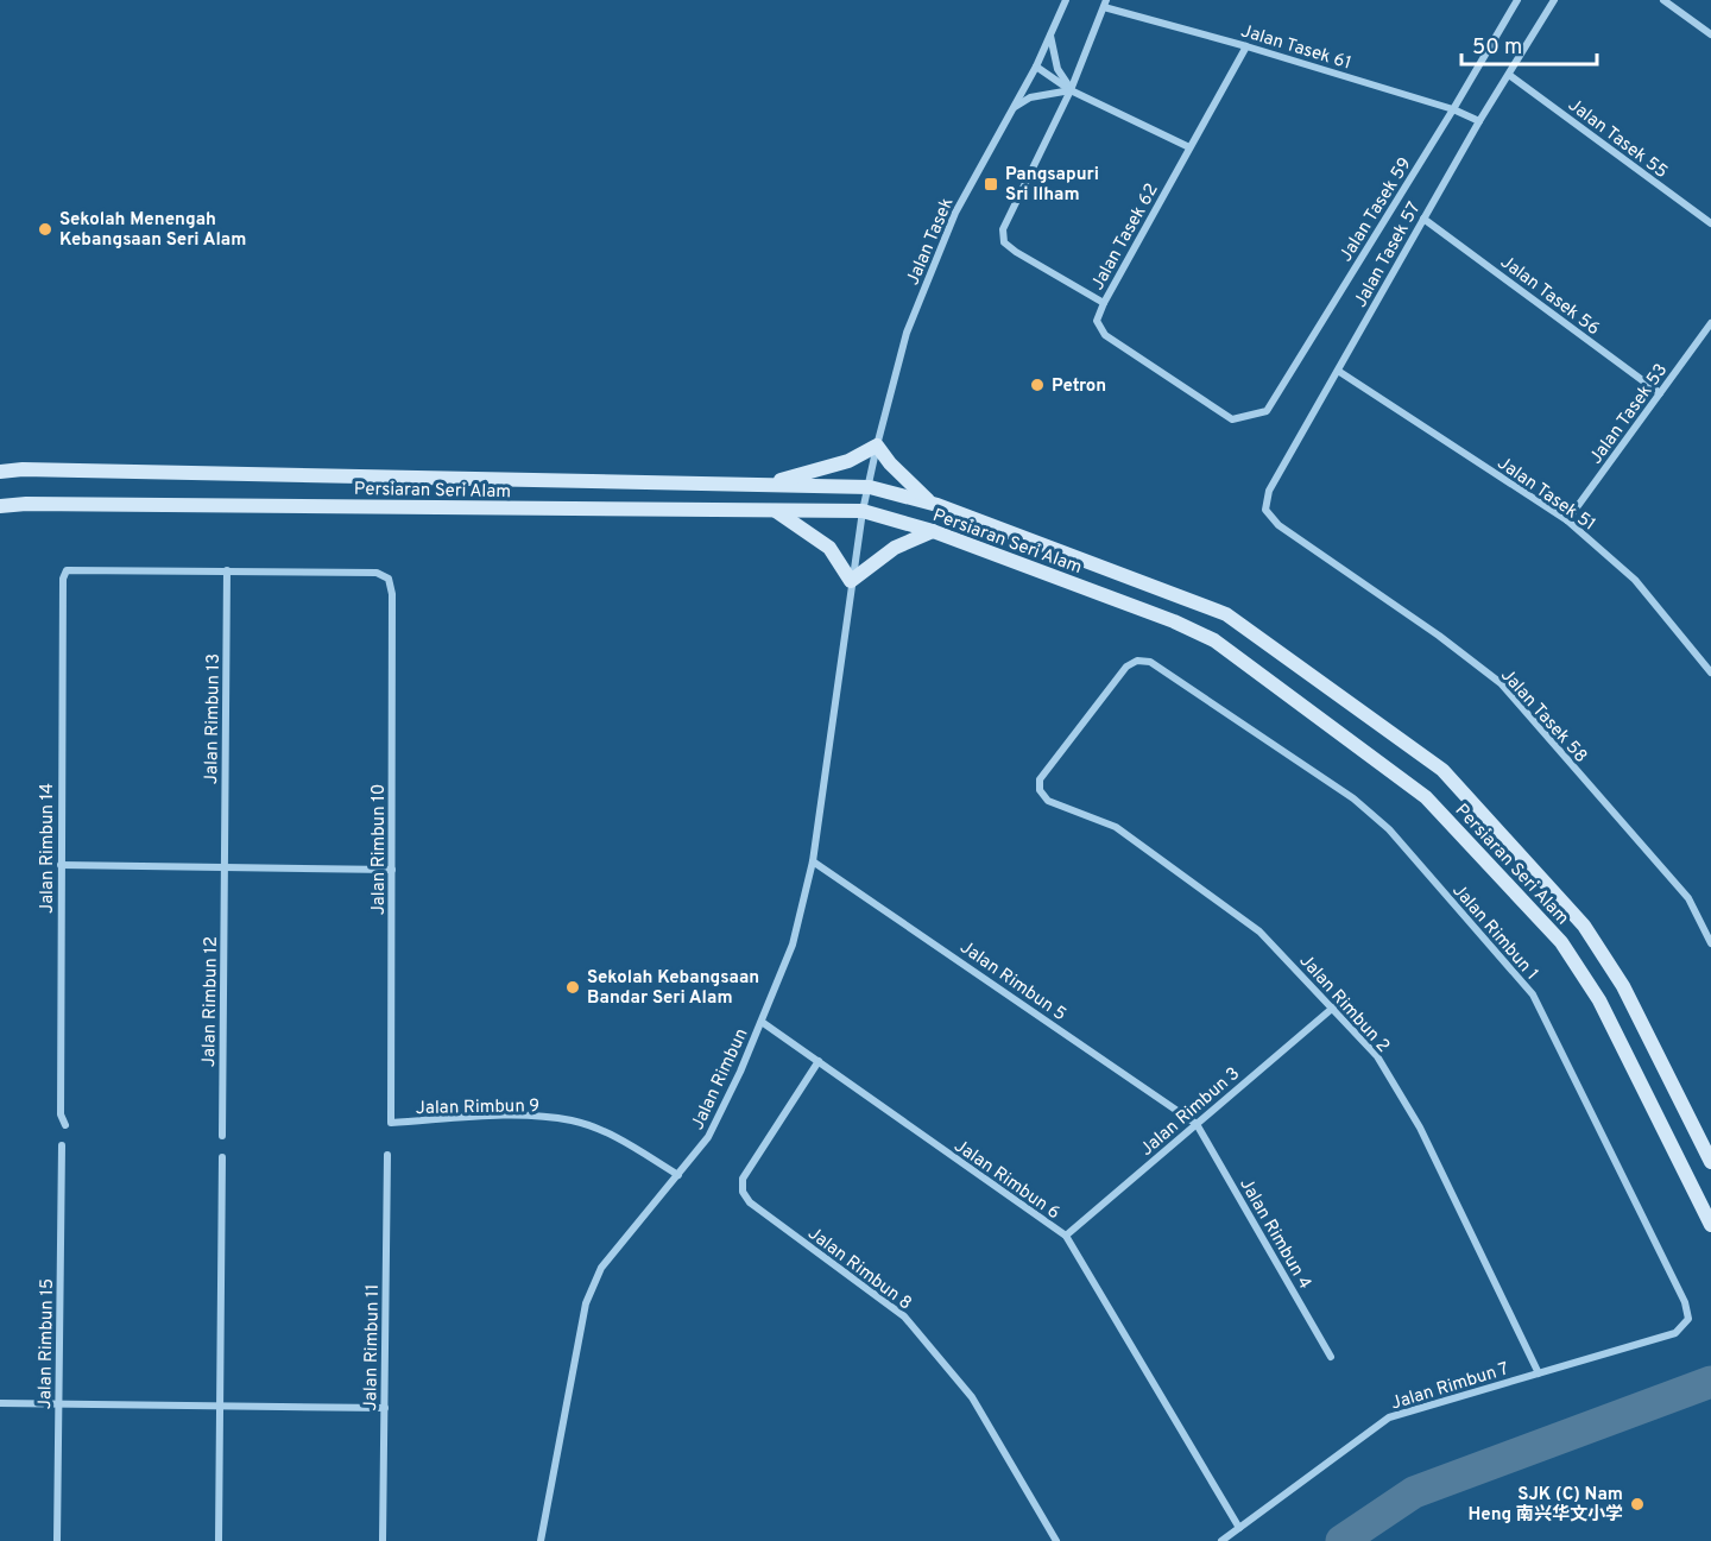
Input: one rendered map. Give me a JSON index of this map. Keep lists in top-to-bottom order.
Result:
{
  "streets": {
    "main road": ["Persiaran Seri Alam"],
    "street": [
      "Jalan Tasek 61",
      "Jalan Tasek 55",
      "Jalan Tasek 59",
      "Jalan Tasek 62",
      "Jalan Tasek",
      "Jalan Tasek 57",
      "Jalan Tasek 56",
      "Jalan Tasek 53",
      "Jalan Tasek 51",
      "Jalan Tasek 58",
      "Jalan Rimbun 13",
      "Jalan Rimbun 14",
      "Jalan Rimbun 10",
      "Jalan Rimbun 1",
      "Jalan Rimbun 5",
      "Jalan Rimbun 12",
      "Jalan Rimbun 2",
      "Jalan Rimbun",
      "Jalan Rimbun 9",
      "Jalan Rimbun 3",
      "Jalan Rimbun 6",
      "Jalan Rimbun 4",
      "Jalan Rimbun 8",
      "Jalan Rimbun 15",
      "Jalan Rimbun 11",
      "Jalan Rimbun 7"
    ]
  },
  "crossings": [
    ["Jalan Tasek 61", "Jalan Tasek 59"],
    ["Jalan Tasek 61", "Jalan Tasek 62"],
    ["Jalan Tasek 61", "Jalan Tasek 57"],
    ["Jalan Tasek 55", "Jalan Tasek 57"],
    ["Jalan Tasek 59", "Jalan Tasek 62"],
    ["Jalan Tasek", "Persiaran Seri Alam"],
    ["Jalan Tasek", "Jalan Rimbun"],
    ["Jalan Tasek 57", "Jalan Tasek 56"],
    ["Jalan Tasek 57", "Jalan Tasek 51"],
    ["Jalan Tasek 57", "Jalan Tasek 58"],
    ["Jalan Tasek 56", "Jalan Tasek 53"],
    ["Jalan Tasek 53", "Jalan Tasek 51"],
    ["Persiaran Seri Alam", "Jalan Rimbun"],
    ["Jalan Rimbun 13", "Jalan Rimbun 14"],
    ["Jalan Rimbun 13", "Jalan Rimbun 10"],
    ["Jalan Rimbun 13", "Jalan Rimbun 12"],
    ["Jalan Rimbun 14", "Jalan Rimbun 10"],
    ["Jalan Rimbun 10", "Jalan Rimbun 9"],
    ["Jalan Rimbun 1", "Jalan Rimbun 2"],
    ["Jalan Rimbun 1", "Jalan Rimbun 7"],
    ["Jalan Rimbun 5", "Jalan Rimbun"],
    ["Jalan Rimbun 5", "Jalan Rimbun 3"],
    ["Jalan Rimbun 5", "Jalan Rimbun 4"],
    ["Jalan Rimbun 2", "Jalan Rimbun 3"],
    ["Jalan Rimbun 2", "Jalan Rimbun 7"],
    ["Jalan Rimbun", "Jalan Rimbun 9"],
    ["Jalan Rimbun", "Jalan Rimbun 6"],
    ["Jalan Rimbun 3", "Jalan Rimbun 6"],
    ["Jalan Rimbun 3", "Jalan Rimbun 4"],
    ["Jalan Rimbun 6", "Jalan Rimbun 8"],
    ["Jalan Rimbun 6", "Jalan Rimbun 7"]
  ],
  "places": {
    "transit": ["Pangsapuri Sri Ilham"],
    "other": [
      "Sekolah Menengah Kebangsaan Seri Alam",
      "Petron",
      "Sekolah Kebangsaan Bandar Seri Alam",
      "SJK (C) Nam Heng 南兴华文小学"
    ]
  },
  "scale_bar": "50 m"
}
